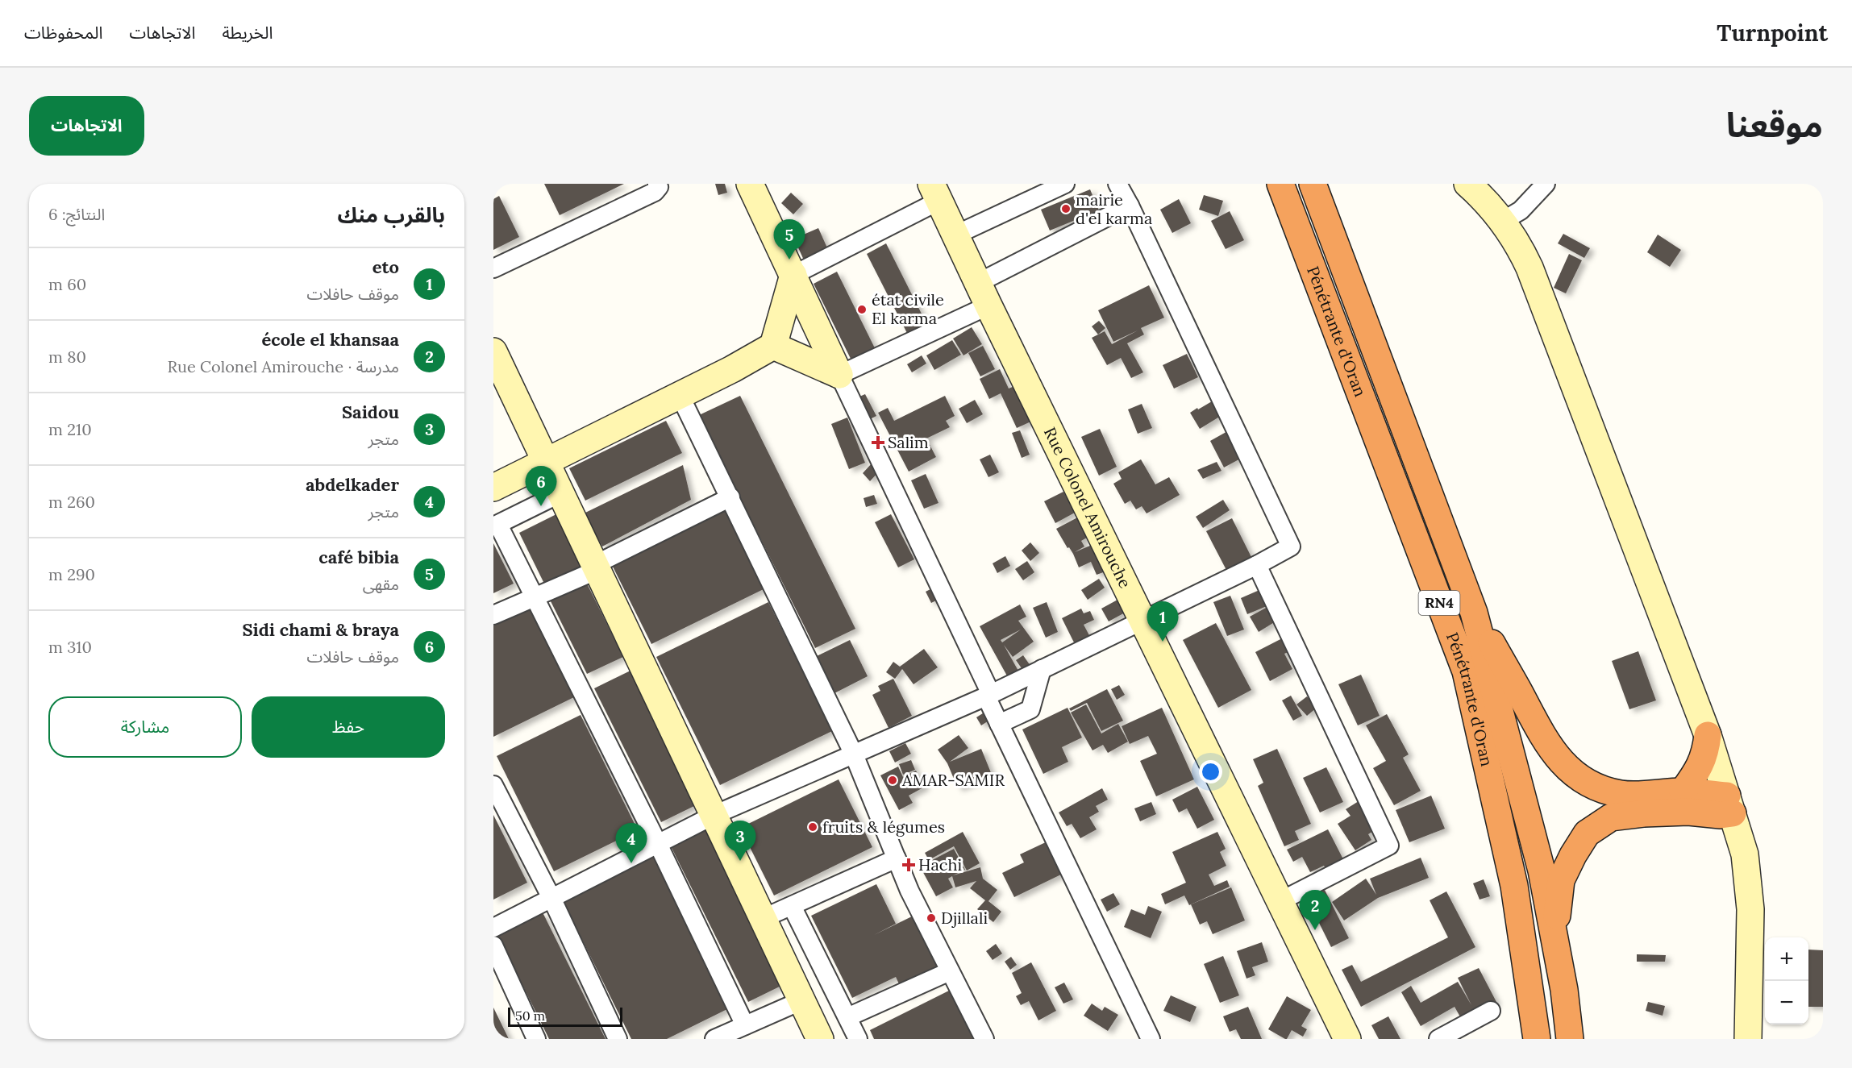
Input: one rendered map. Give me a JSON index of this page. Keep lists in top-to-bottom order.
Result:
{
  "streets": {
    "highway": ["Pénétrante d'Oran", "RN4"],
    "street": ["Rue Colonel Amirouche"]
  },
  "places": {
    "other": [
      "mairie d'el karma",
      "état civile El karma",
      "AMAR-SAMIR",
      "fruits & légumes",
      "Djillali"
    ],
    "health": ["Salim", "Hachi"]
  },
  "scale_bar": "50 m",
  "page": {
    "header": "Turnpoint",
    "nav": ["الخريطة", "الاتجاهات", "المحفوظات"],
    "title": "موقعنا",
    "buttons": [
      "الاتجاهات",
      ["حفظ", "مشاركة"]
    ],
    "heading": ["بالقرب منك", "النتائج: 6"],
    "pins": [
      "5",
      "6",
      "1",
      "3",
      "4",
      "2"
    ],
    "list": [
      {
        "mark": "1",
        "name": "eto",
        "note": "موقف حافلات",
        "value": "60 m"
      },
      {
        "mark": "2",
        "name": "école el khansaa",
        "note": "مدرسة · Rue Colonel Amirouche",
        "value": "80 m"
      },
      {
        "mark": "3",
        "name": "Saidou",
        "note": "متجر",
        "value": "210 m"
      },
      {
        "mark": "4",
        "name": "abdelkader",
        "note": "متجر",
        "value": "260 m"
      },
      {
        "mark": "5",
        "name": "café bibia",
        "note": "مقهى",
        "value": "290 m"
      },
      {
        "mark": "6",
        "name": "Sidi chami & braya",
        "note": "موقف حافلات",
        "value": "310 m"
      }
    ],
    "map_buttons": ["+", "−"],
    "scale": "50 m"
  }
}
